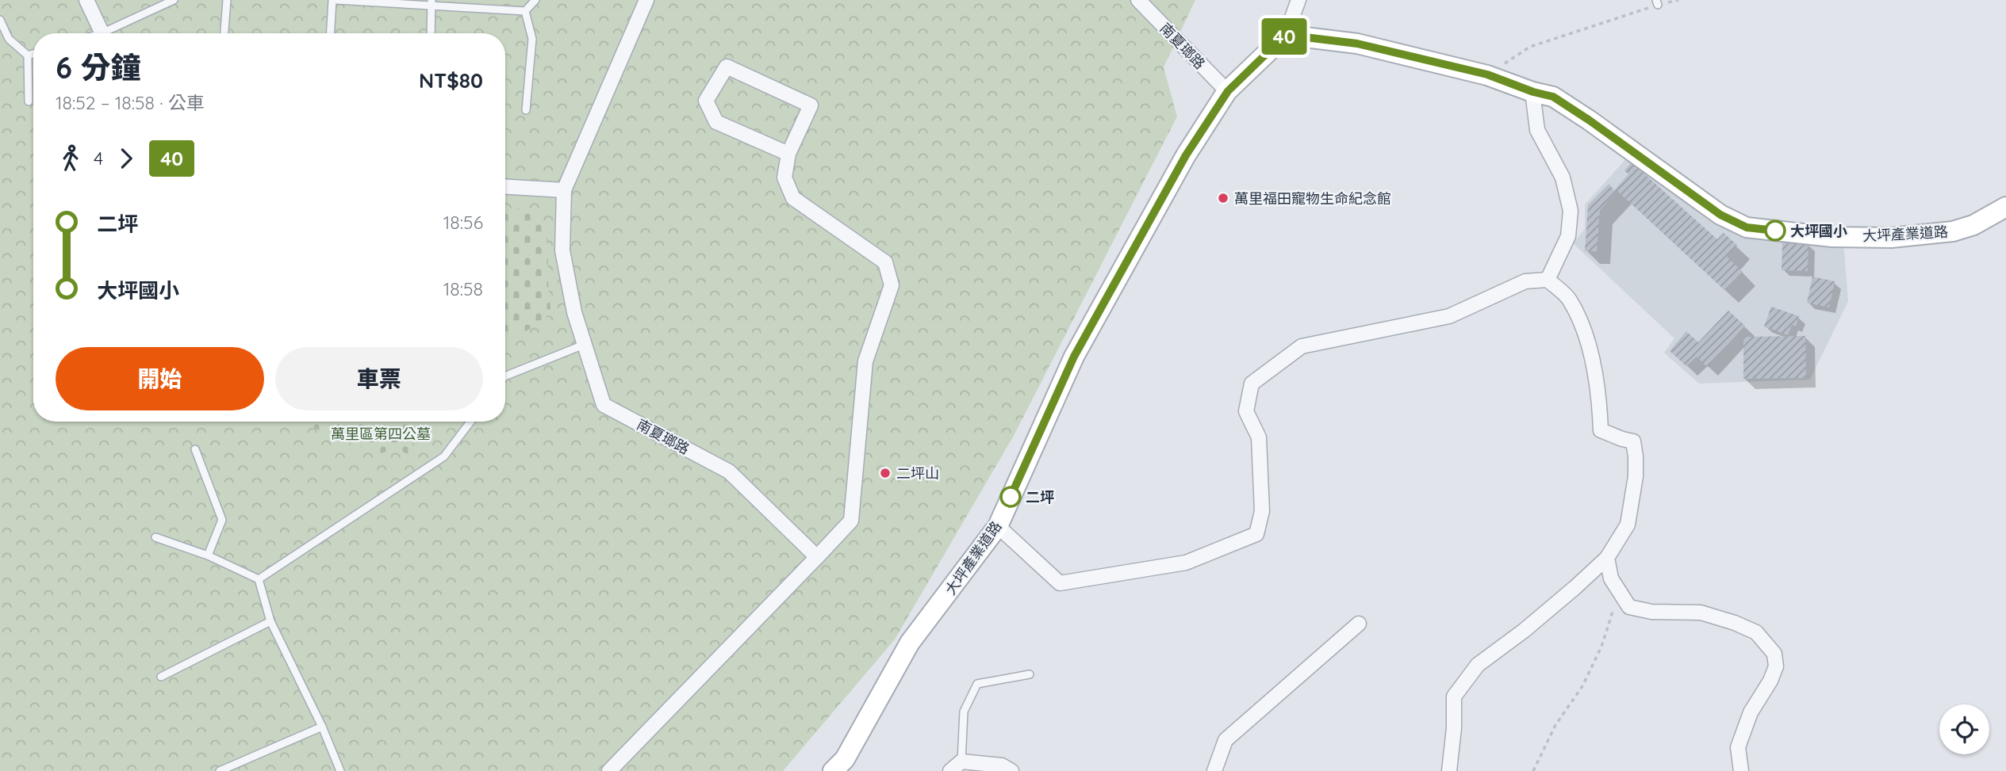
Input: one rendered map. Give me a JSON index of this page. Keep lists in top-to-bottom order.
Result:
{
  "streets": {
    "street": ["南夏瑯路", "大坪產業道路"]
  },
  "crossings": [
    ["南夏瑯路", "大坪產業道路"]
  ],
  "parks": ["萬里區第四公墓"],
  "places": [
    "萬里福田寵物生命紀念館",
    "大坪國小",
    "二坪山",
    "二坪"
  ],
  "lines": ["bus line 40"],
  "page": {
    "on_map": "40",
    "heading": ["6 分鐘", "18:52 – 18:58 · 公車", "NT$80"],
    "legs": ["4", "40"],
    "list": [
      {
        "name": "二坪",
        "value": "18:56"
      },
      {
        "name": "大坪國小",
        "value": "18:58"
      }
    ],
    "buttons": ["開始", "車票"]
  }
}
